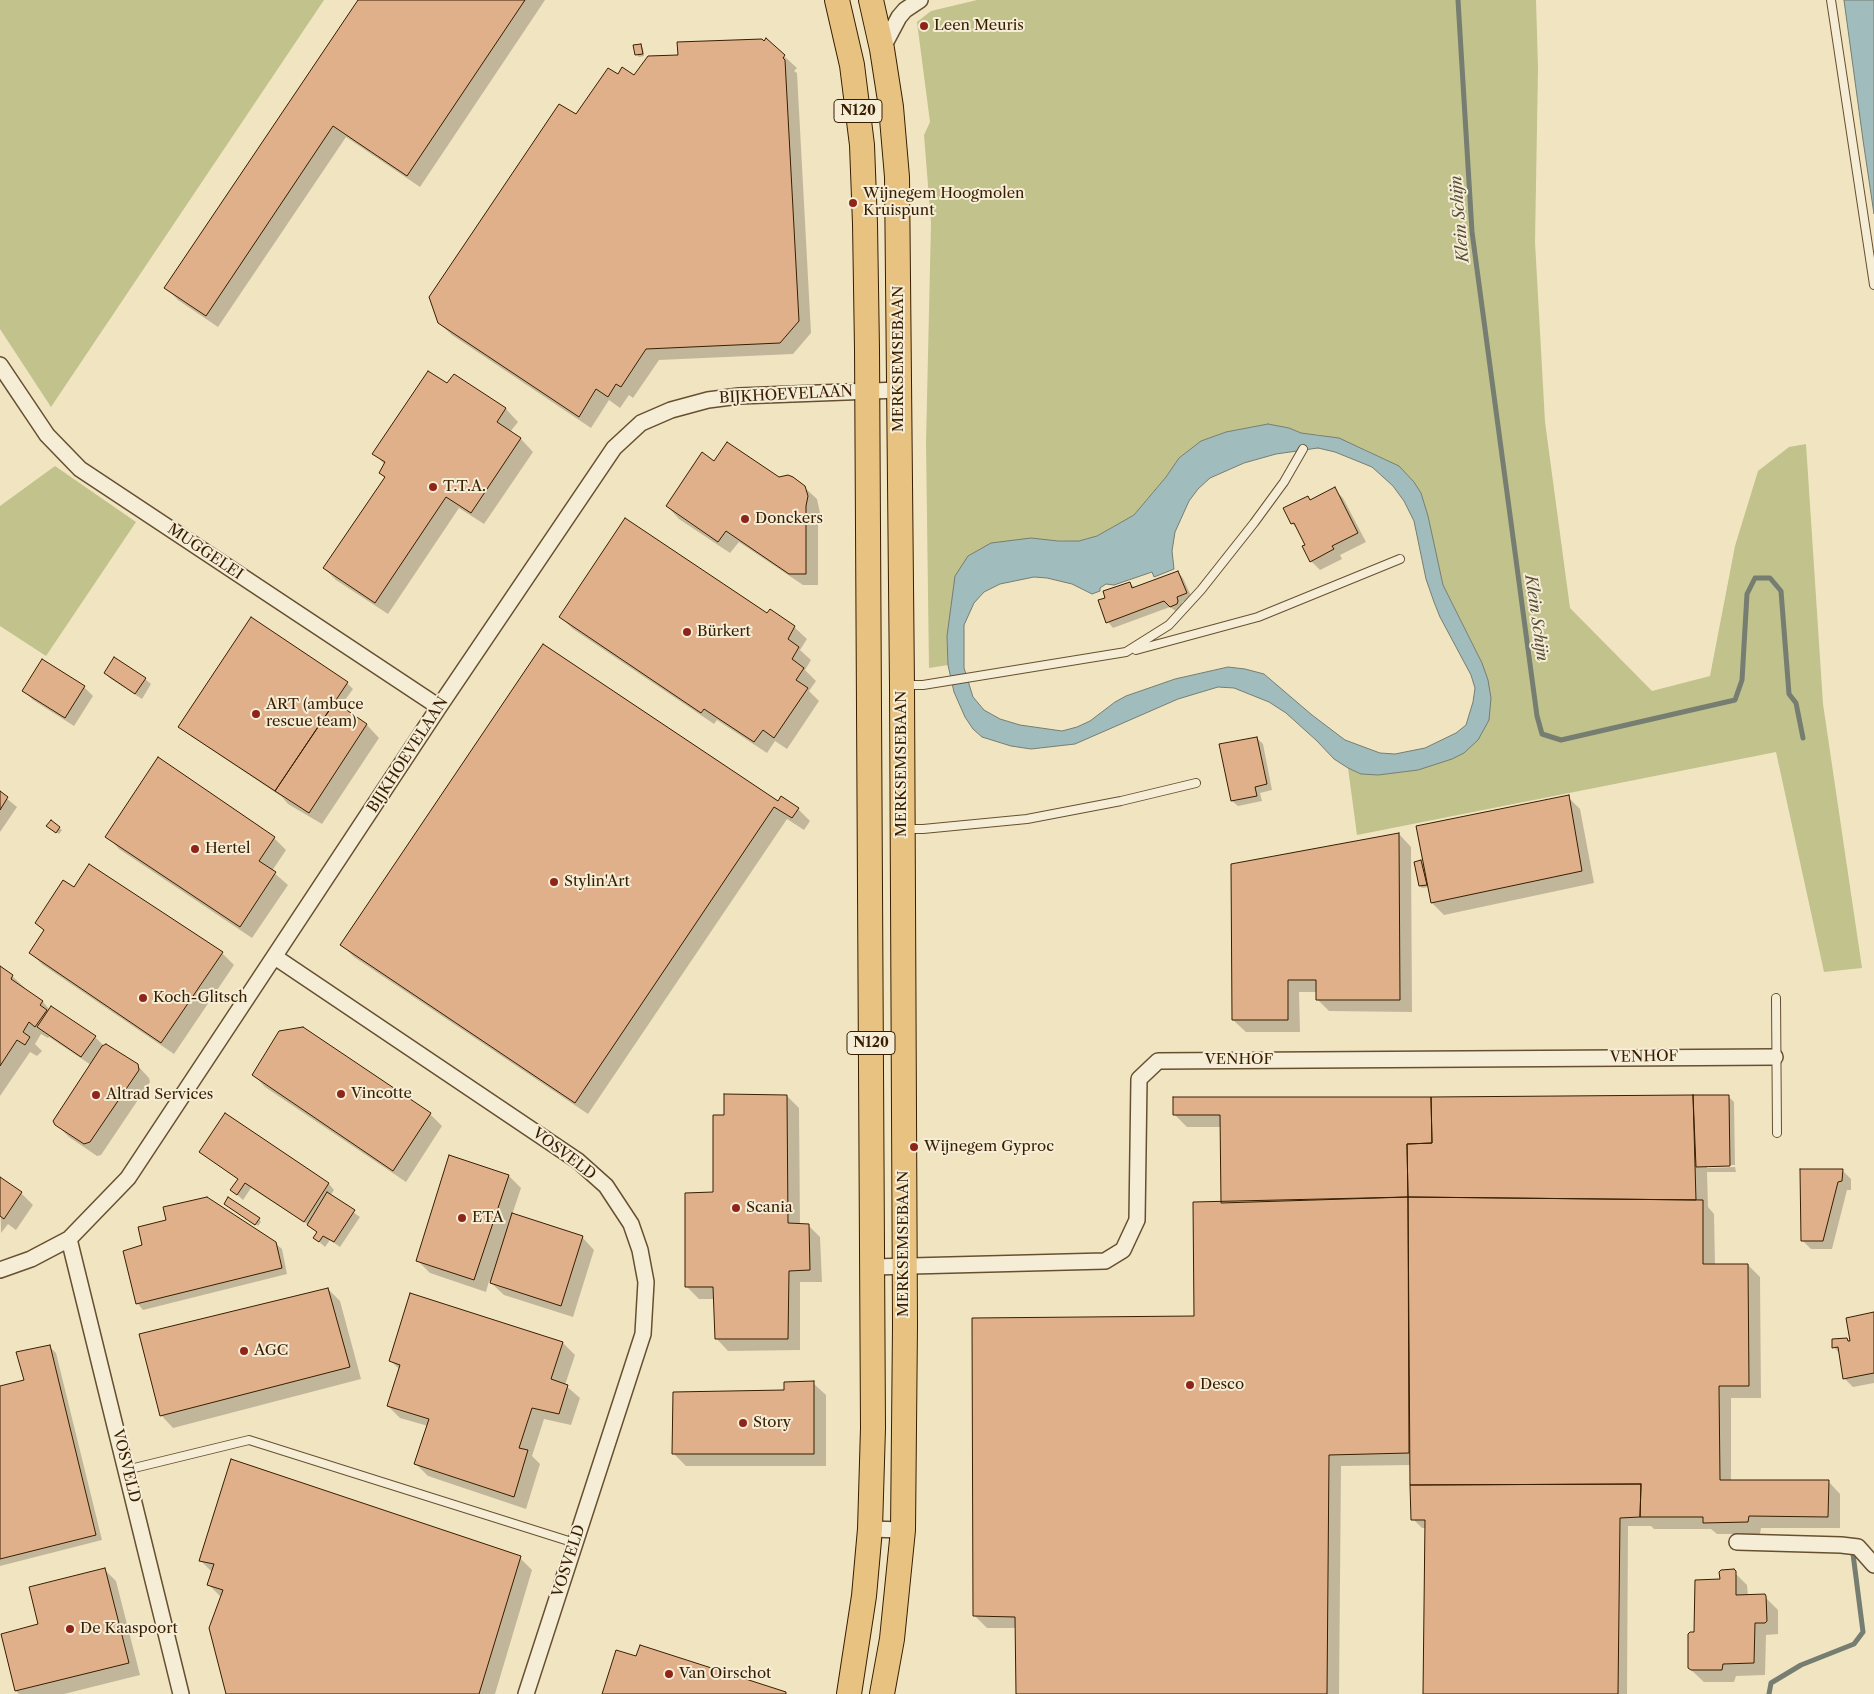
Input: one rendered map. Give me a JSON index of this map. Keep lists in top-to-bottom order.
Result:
{
  "streets": {
    "main road": ["N120", "MERKSEMSEBAAN"],
    "street": [
      "BIJKHOEVELAAN",
      "MUGGELEI",
      "VENHOF",
      "VOSVELD"
    ]
  },
  "crossings": [
    ["MERKSEMSEBAAN", "BIJKHOEVELAAN"],
    ["MERKSEMSEBAAN", "VENHOF"],
    ["BIJKHOEVELAAN", "MUGGELEI"],
    ["BIJKHOEVELAAN", "VOSVELD"]
  ],
  "water": ["Klein Schijn"],
  "places": [
    "Leen Meuris",
    "Wijnegem Hoogmolen Kruispunt",
    "T.T.A.",
    "Donckers",
    "Bürkert",
    "ART (ambuce rescue team)",
    "Hertel",
    "Stylin'Art",
    "Koch-Glitsch",
    "Vincotte",
    "Altrad Services",
    "Wijnegem Gyproc",
    "Scania",
    "ETA",
    "AGC",
    "Desco",
    "Story",
    "De Kaaspoort",
    "Van Oirschot"
  ]
}
